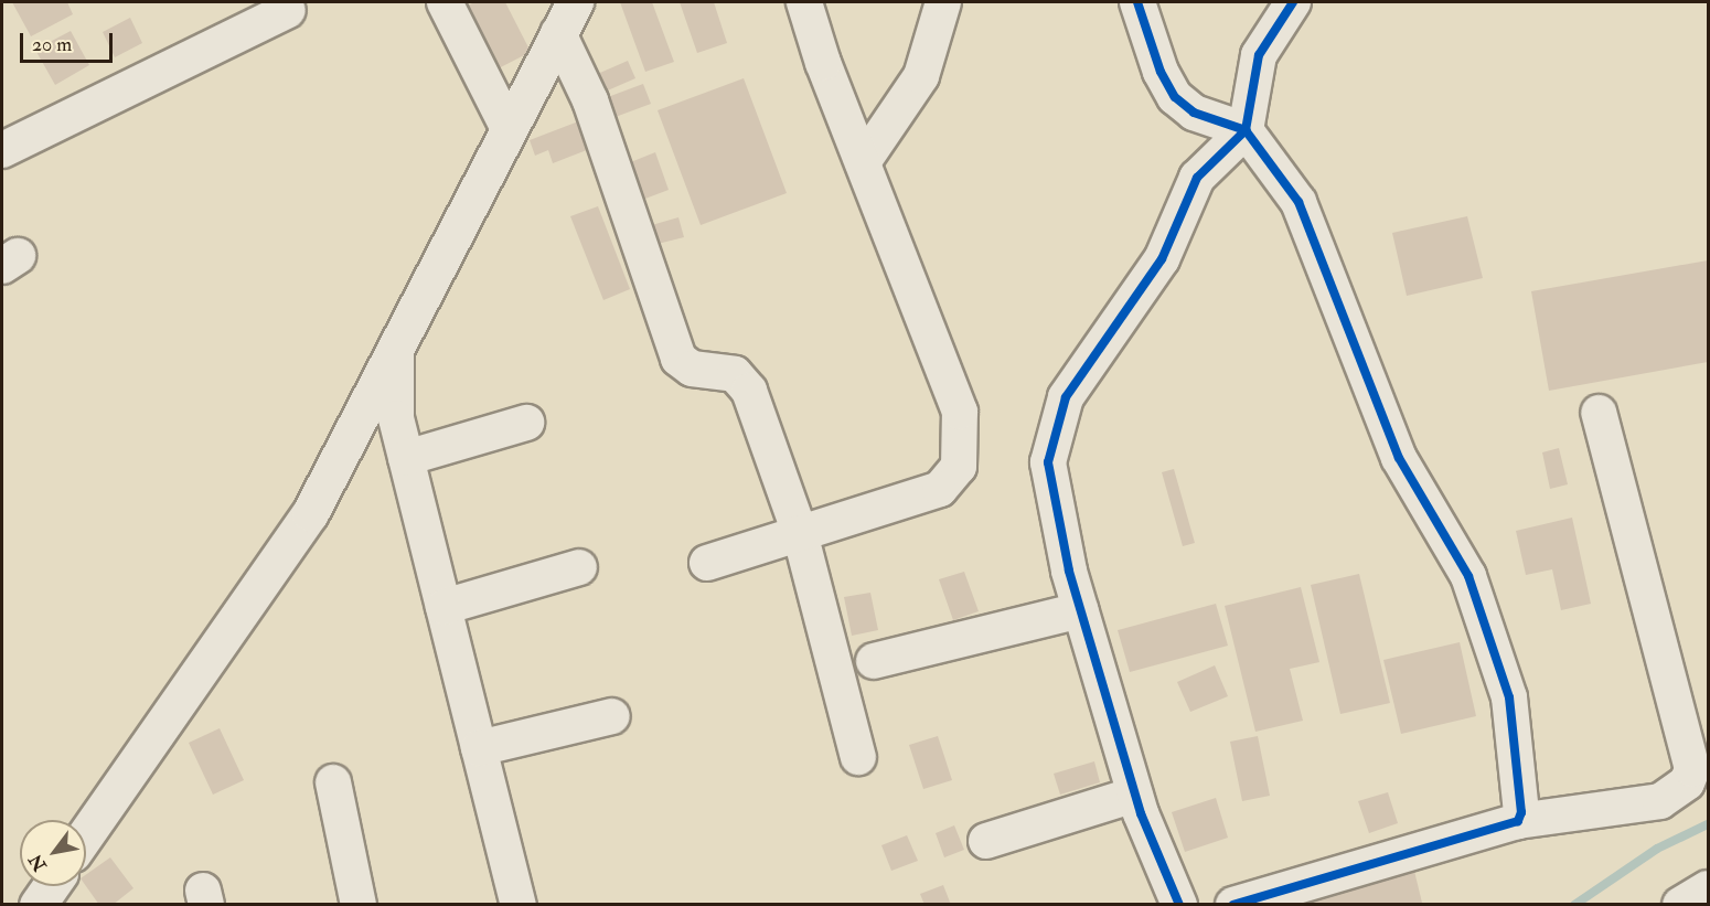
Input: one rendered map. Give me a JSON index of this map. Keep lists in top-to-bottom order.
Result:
{
  "scale_bar": "20 m",
  "north": "bottom left"
}
